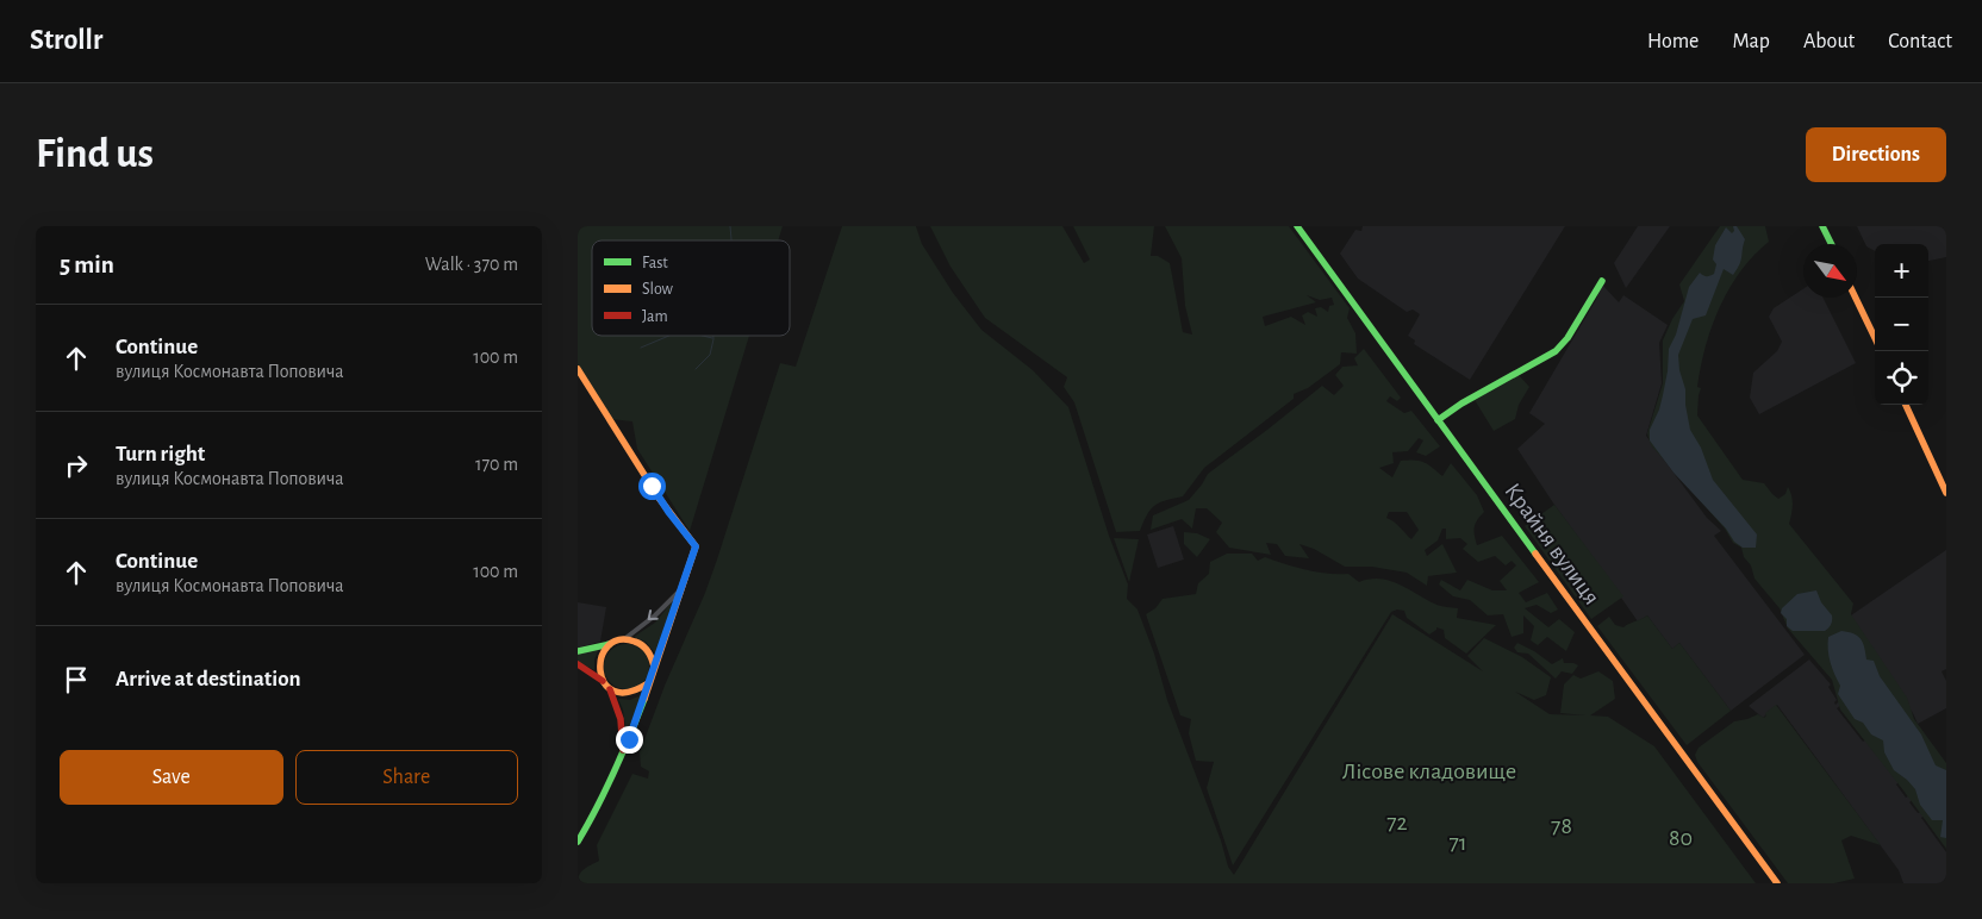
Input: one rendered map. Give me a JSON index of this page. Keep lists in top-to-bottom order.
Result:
{
  "streets": {
    "street": ["Крайня вулиця"]
  },
  "parks": [
    "Лісове кладовище",
    "72",
    "78",
    "80",
    "71"
  ],
  "legend": ["Fast", "Slow", "Jam"],
  "north": "bottom right",
  "page": {
    "header": "Strollr",
    "nav": [
      "Home",
      "Map",
      "About",
      "Contact"
    ],
    "buttons": [
      "Directions",
      ["Save", "Share"]
    ],
    "title": "Find us",
    "heading": ["5 min", "Walk · 370 m"],
    "map_buttons": ["+", "−"],
    "list": [
      ["Continue", "вулиця Космонавта Поповича", "100 m"],
      ["Turn right", "вулиця Космонавта Поповича", "170 m"],
      ["Continue", "вулиця Космонавта Поповича", "100 m"],
      "Arrive at destination"
    ]
  }
}
